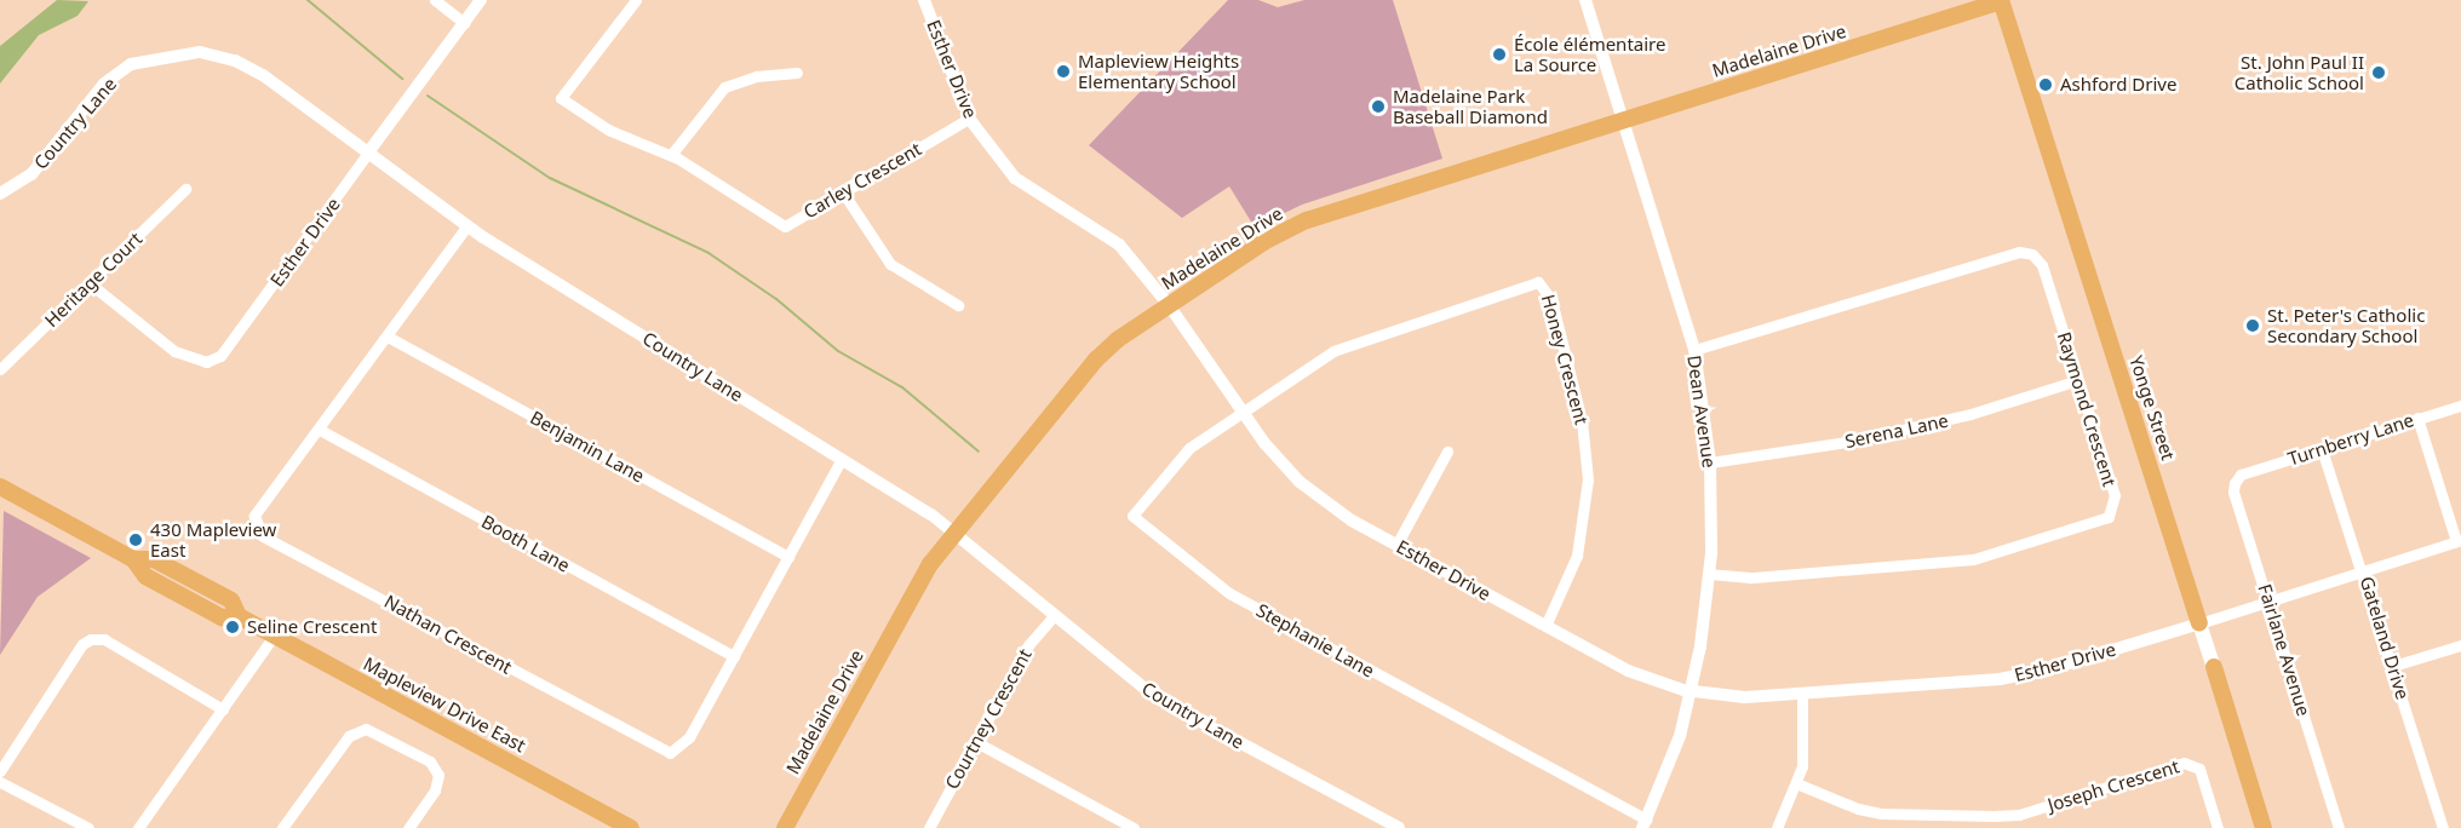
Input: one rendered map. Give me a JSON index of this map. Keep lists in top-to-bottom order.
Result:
{
  "streets": {
    "main road": ["Madelaine Drive", "Yonge Street", "Mapleview Drive East"],
    "street": [
      "Esther Drive",
      "Country Lane",
      "Carley Crescent",
      "Heritage Court",
      "Honey Crescent",
      "Raymond Crescent",
      "Dean Avenue",
      "Serena Lane",
      "Turnberry Lane",
      "Benjamin Lane",
      "Booth Lane",
      "Nathan Crescent",
      "Gateland Drive",
      "Stephanie Lane",
      "Fairlane Avenue",
      "Courtney Crescent",
      "Joseph Crescent"
    ]
  },
  "crossings": [
    ["Madelaine Drive", "Esther Drive"],
    ["Madelaine Drive", "Country Lane"],
    ["Madelaine Drive", "Yonge Street"],
    ["Madelaine Drive", "Dean Avenue"],
    ["Esther Drive", "Country Lane"],
    ["Esther Drive", "Carley Crescent"],
    ["Esther Drive", "Heritage Court"],
    ["Esther Drive", "Honey Crescent"],
    ["Esther Drive", "Yonge Street"],
    ["Esther Drive", "Dean Avenue"],
    ["Esther Drive", "Stephanie Lane"],
    ["Country Lane", "Nathan Crescent"],
    ["Country Lane", "Courtney Crescent"],
    ["Honey Crescent", "Stephanie Lane"],
    ["Raymond Crescent", "Dean Avenue"],
    ["Raymond Crescent", "Serena Lane"],
    ["Dean Avenue", "Serena Lane"],
    ["Dean Avenue", "Stephanie Lane"],
    ["Turnberry Lane", "Gateland Drive"],
    ["Turnberry Lane", "Fairlane Avenue"],
    ["Benjamin Lane", "Nathan Crescent"],
    ["Booth Lane", "Nathan Crescent"]
  ],
  "places": [
    "École élémentaire La Source",
    "Mapleview Heights Elementary School",
    "St. John Paul II Catholic School",
    "Ashford Drive",
    "Madelaine Park Baseball Diamond",
    "St. Peter's Catholic Secondary School",
    "430 Mapleview East",
    "Seline Crescent"
  ]
}
